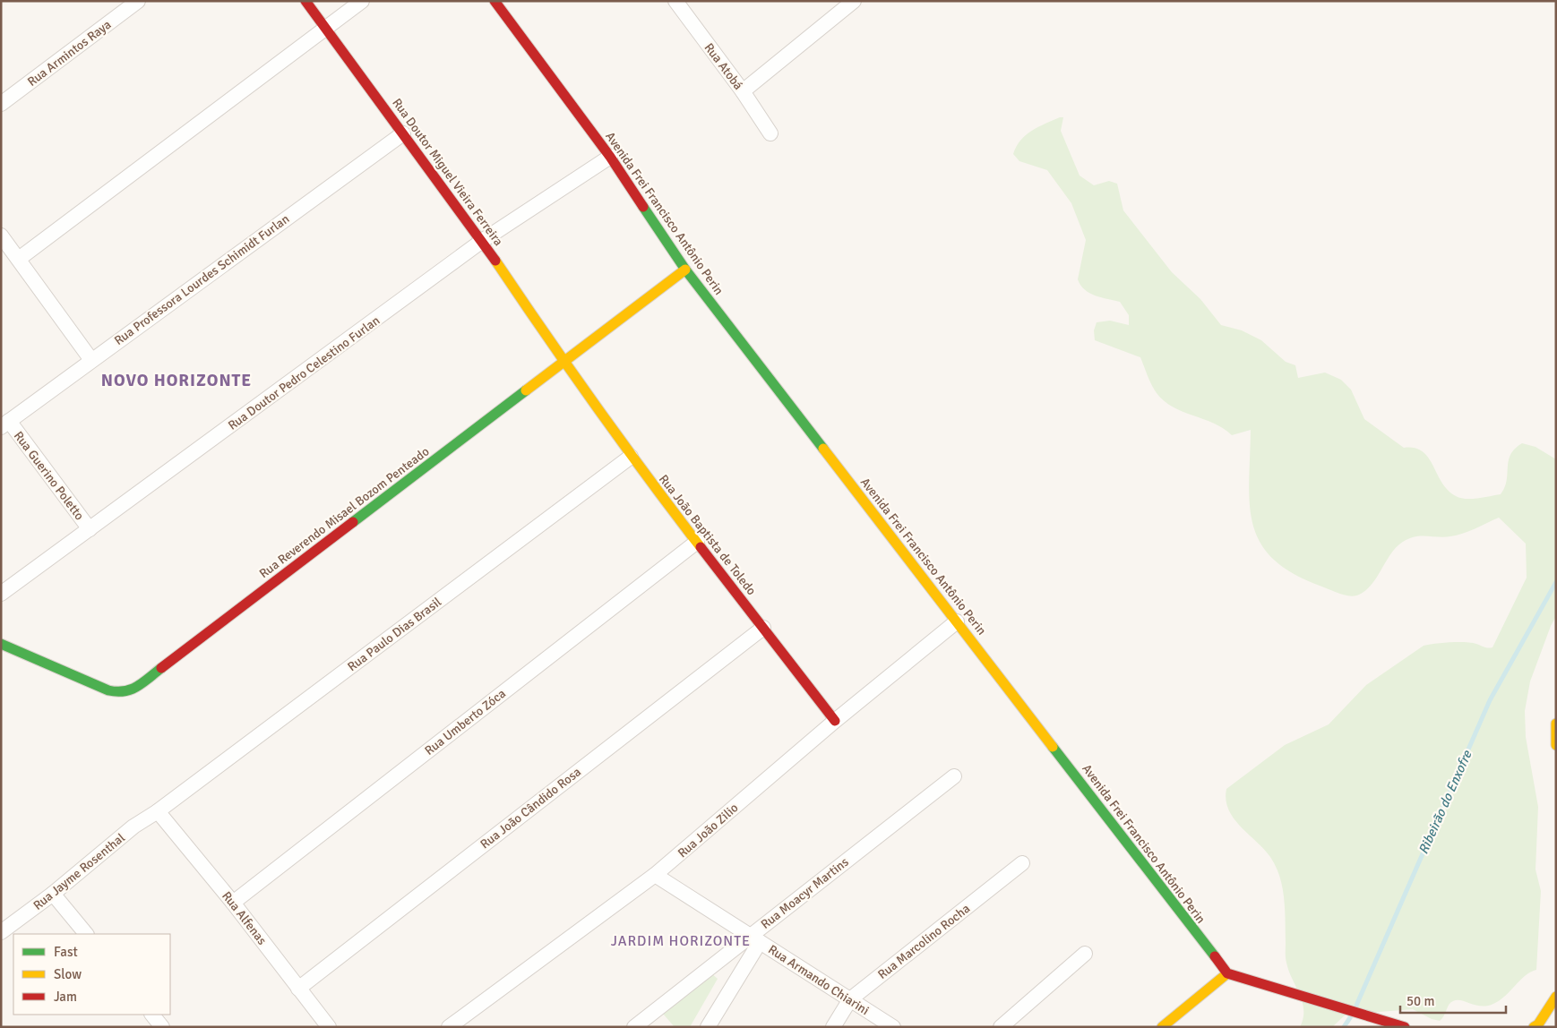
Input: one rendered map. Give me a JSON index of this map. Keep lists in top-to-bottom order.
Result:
{
  "streets": {
    "street": [
      "Rua Armintos Raya",
      "Rua Atobá",
      "Rua Doutor Miguel Vieira Ferreira",
      "Avenida Frei Francisco Antônio Perin",
      "Rua Professora Lourdes Schimidt Furlan",
      "Rua Doutor Pedro Celestino Furlan",
      "Rua Guerino Poletto",
      "Rua Reverendo Misael Bozom Penteado",
      "Rua João Baptista de Toledo",
      "Rua Paulo Dias Brasil",
      "Rua Umberto Zóca",
      "Rua João Cândido Rosa",
      "Rua João Zilio",
      "Rua Jayme Rosenthal",
      "Rua Moacyr Martins",
      "Rua Alfenas",
      "Rua Marcolino Rocha",
      "Rua Armando Chiarini"
    ]
  },
  "crossings": [
    ["Rua Doutor Miguel Vieira Ferreira", "Rua Professora Lourdes Schimidt Furlan"],
    ["Rua Doutor Miguel Vieira Ferreira", "Rua Doutor Pedro Celestino Furlan"],
    ["Rua Doutor Miguel Vieira Ferreira", "Rua Reverendo Misael Bozom Penteado"],
    ["Rua Doutor Miguel Vieira Ferreira", "Rua João Baptista de Toledo"],
    ["Avenida Frei Francisco Antônio Perin", "Rua Doutor Pedro Celestino Furlan"],
    ["Avenida Frei Francisco Antônio Perin", "Rua Reverendo Misael Bozom Penteado"],
    ["Avenida Frei Francisco Antônio Perin", "Rua João Zilio"],
    ["Rua Professora Lourdes Schimidt Furlan", "Rua Guerino Poletto"],
    ["Rua Doutor Pedro Celestino Furlan", "Rua Guerino Poletto"],
    ["Rua Reverendo Misael Bozom Penteado", "Rua João Baptista de Toledo"],
    ["Rua João Baptista de Toledo", "Rua Paulo Dias Brasil"],
    ["Rua João Baptista de Toledo", "Rua Umberto Zóca"],
    ["Rua João Baptista de Toledo", "Rua João Cândido Rosa"],
    ["Rua João Baptista de Toledo", "Rua João Zilio"],
    ["Rua Paulo Dias Brasil", "Rua Jayme Rosenthal"],
    ["Rua Paulo Dias Brasil", "Rua Alfenas"],
    ["Rua Umberto Zóca", "Rua Alfenas"],
    ["Rua João Cândido Rosa", "Rua Alfenas"],
    ["Rua João Zilio", "Rua Armando Chiarini"],
    ["Rua Jayme Rosenthal", "Rua Alfenas"],
    ["Rua Moacyr Martins", "Rua Armando Chiarini"],
    ["Rua Marcolino Rocha", "Rua Armando Chiarini"]
  ],
  "districts": ["NOVO HORIZONTE", "JARDIM HORIZONTE"],
  "water": ["Ribeirão do Enxofre"],
  "legend": ["Fast", "Slow", "Jam"],
  "scale_bar": "50 m"
}
